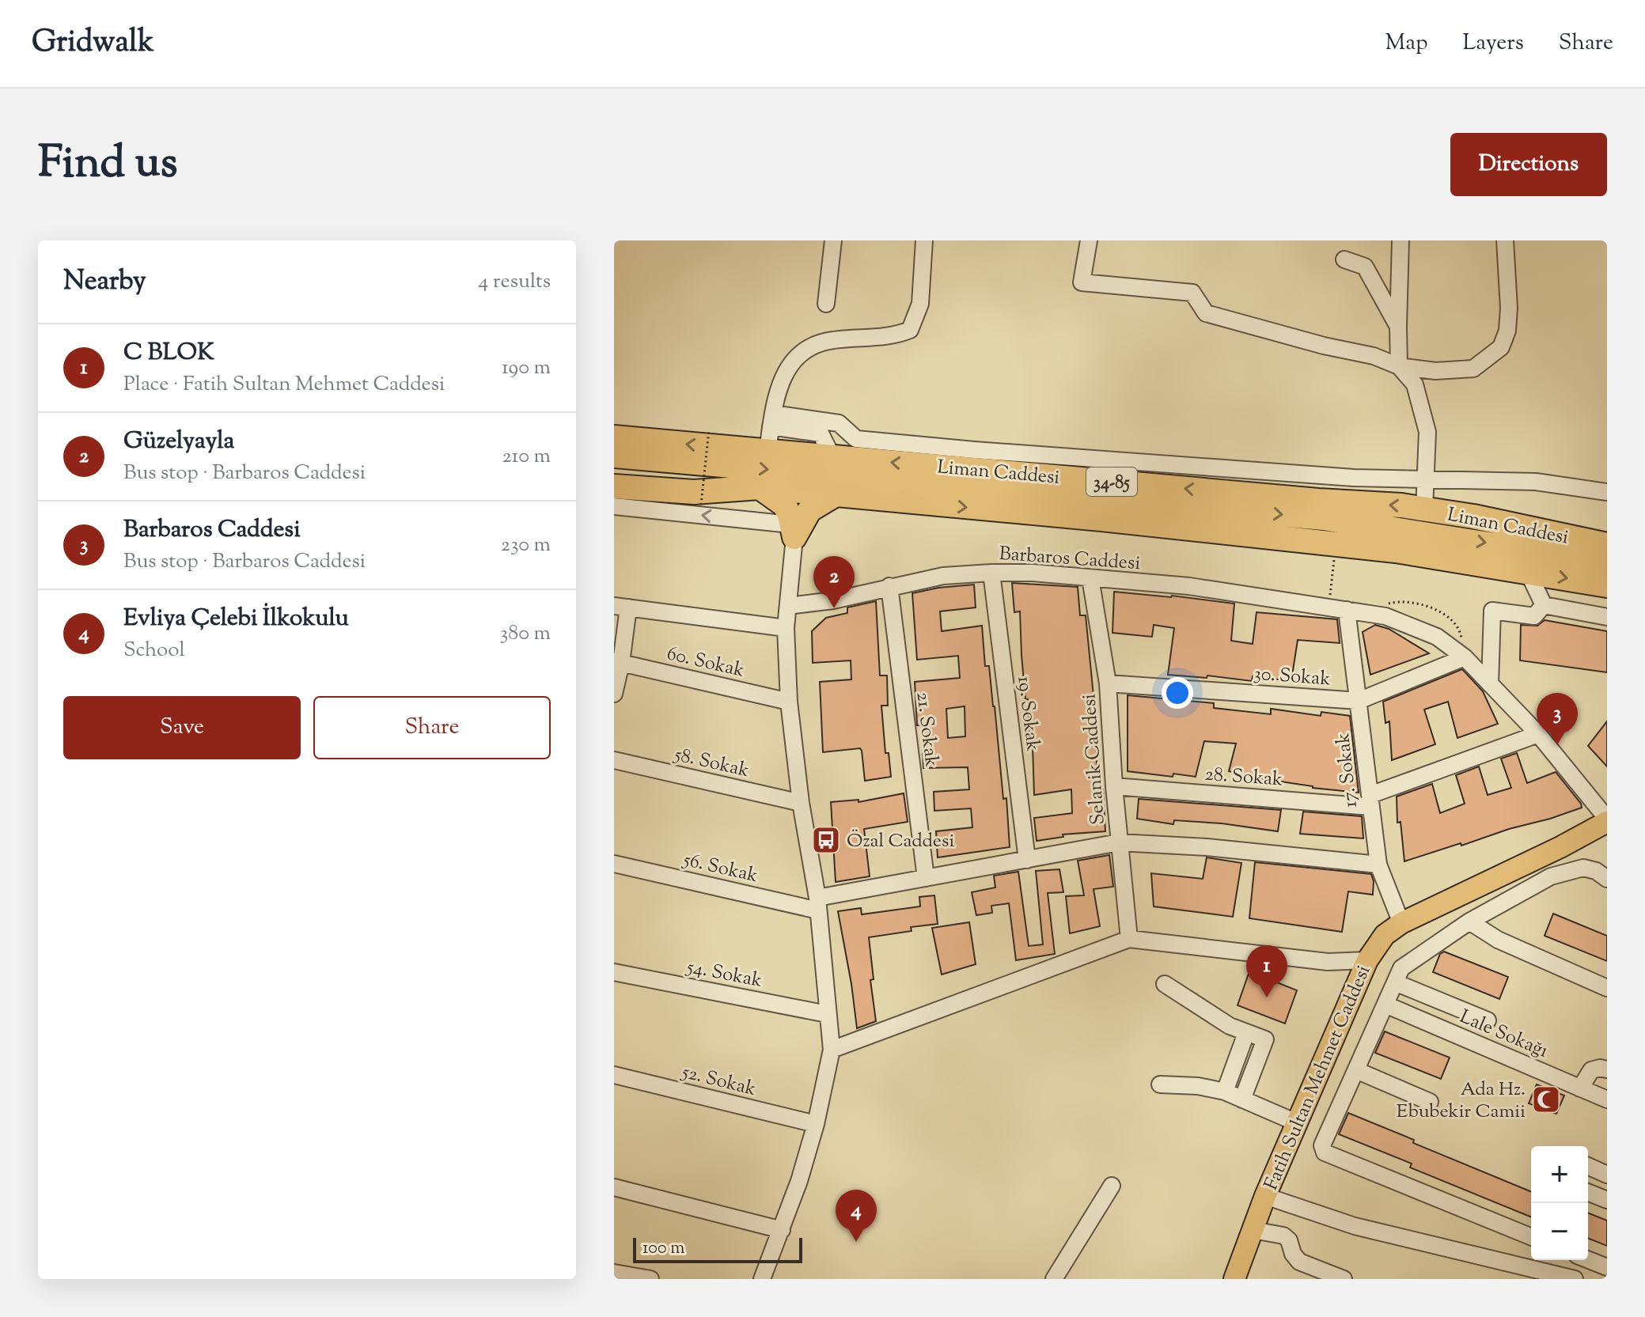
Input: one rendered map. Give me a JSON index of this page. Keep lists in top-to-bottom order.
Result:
{
  "streets": {
    "highway": ["Liman Caddesi", "34-85"],
    "main road": ["Fatih Sultan Mehmet Caddesi"],
    "street": [
      "Barbaros Caddesi",
      "60. Sokak",
      "30. Sokak",
      "19. Sokak",
      "21. Sokak",
      "Selanik Caddesi",
      "58. Sokak",
      "17. Sokak",
      "28. Sokak",
      "56. Sokak",
      "54. Sokak",
      "Lale Sokağı",
      "52. Sokak"
    ]
  },
  "crossings": [
    ["Barbaros Caddesi", "30. Sokak"],
    ["Barbaros Caddesi", "19. Sokak"],
    ["Barbaros Caddesi", "21. Sokak"],
    ["Barbaros Caddesi", "Selanik Caddesi"],
    ["Barbaros Caddesi", "17. Sokak"],
    ["Barbaros Caddesi", "28. Sokak"],
    ["Barbaros Caddesi", "Fatih Sultan Mehmet Caddesi"],
    ["30. Sokak", "Selanik Caddesi"],
    ["30. Sokak", "17. Sokak"],
    ["Selanik Caddesi", "28. Sokak"],
    ["17. Sokak", "28. Sokak"],
    ["17. Sokak", "Fatih Sultan Mehmet Caddesi"]
  ],
  "places": {
    "bus stop": ["Özal Caddesi"],
    "mosque": ["Ada Hz. Ebubekir Camii"]
  },
  "scale_bar": "100 m",
  "page": {
    "header": "Gridwalk",
    "nav": ["Map", "Layers", "Share"],
    "title": "Find us",
    "buttons": [
      "Directions",
      ["Save", "Share"]
    ],
    "heading": ["Nearby", "4 results"],
    "list": [
      {
        "mark": "1",
        "name": "C BLOK",
        "note": "Place · Fatih Sultan Mehmet Caddesi",
        "value": "190 m"
      },
      {
        "mark": "2",
        "name": "Güzelyayla",
        "note": "Bus stop · Barbaros Caddesi",
        "value": "210 m"
      },
      {
        "mark": "3",
        "name": "Barbaros Caddesi",
        "note": "Bus stop · Barbaros Caddesi",
        "value": "230 m"
      },
      {
        "mark": "4",
        "name": "Evliya Çelebi İlkokulu",
        "note": "School",
        "value": "380 m"
      }
    ],
    "pins": [
      "2",
      "3",
      "1",
      "4"
    ],
    "map_buttons": ["+", "−"],
    "scale": "100 m"
  }
}
